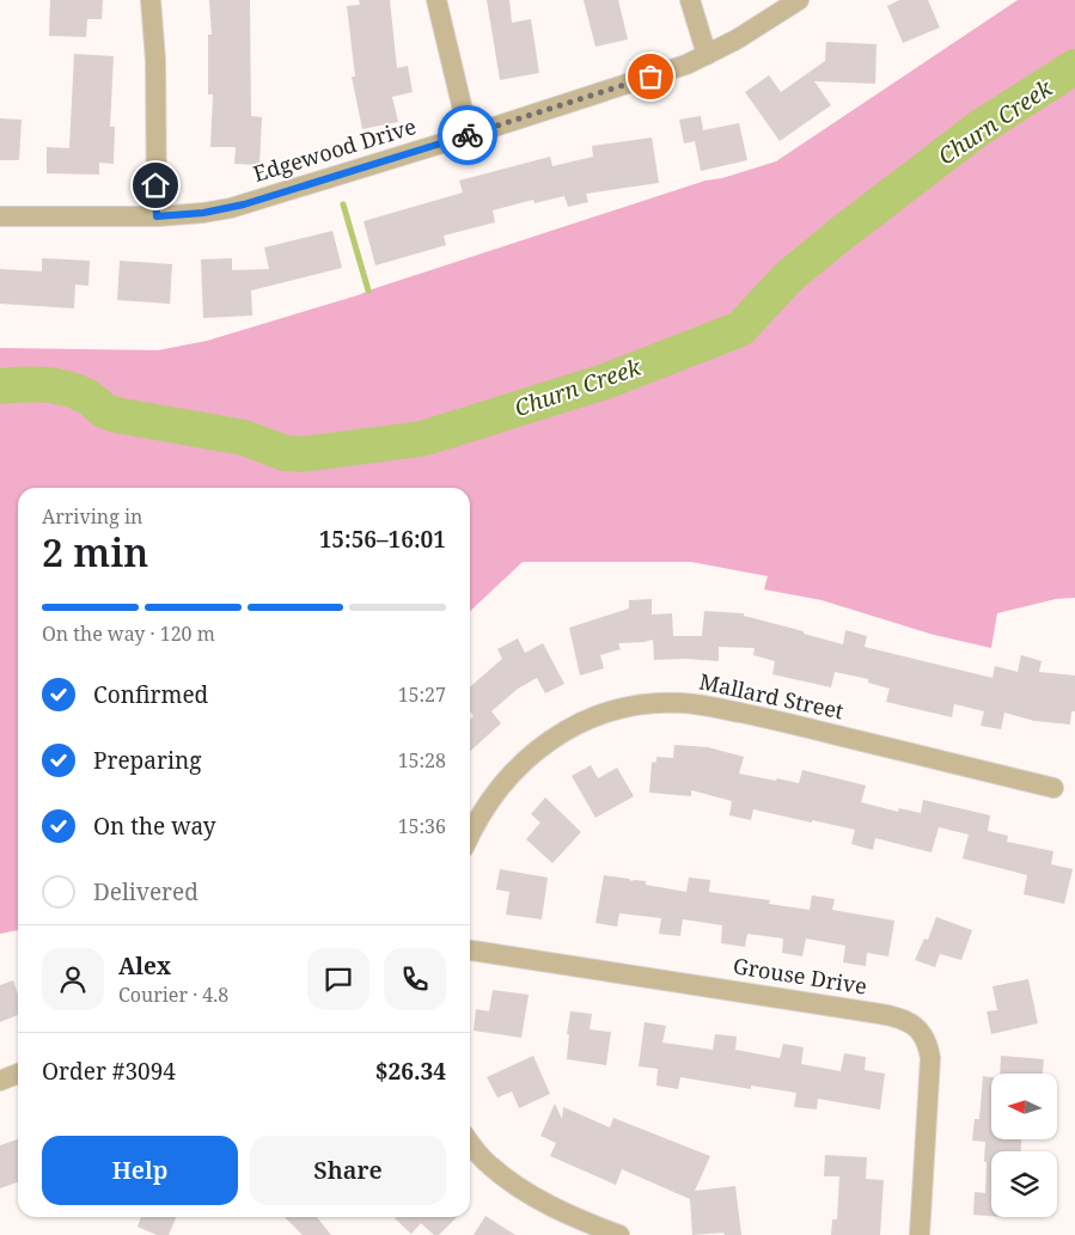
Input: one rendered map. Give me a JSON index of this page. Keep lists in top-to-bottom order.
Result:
{
  "streets": {
    "street": ["Edgewood Drive", "Mallard Street", "Grouse Drive"]
  },
  "water": ["Churn Creek"],
  "north": "left",
  "page": {
    "heading": ["2 min", "Arriving in", "15:56–16:01"],
    "panel": [
      "Alex",
      "Courier · 4.8",
      "Order #3094",
      "$26.34"
    ],
    "bar": "On the way · 120 m",
    "list": [
      ["Confirmed", "15:27"],
      ["Preparing", "15:28"],
      ["On the way", "15:36"],
      "Delivered"
    ],
    "buttons": ["Help", "Share"]
  }
}
